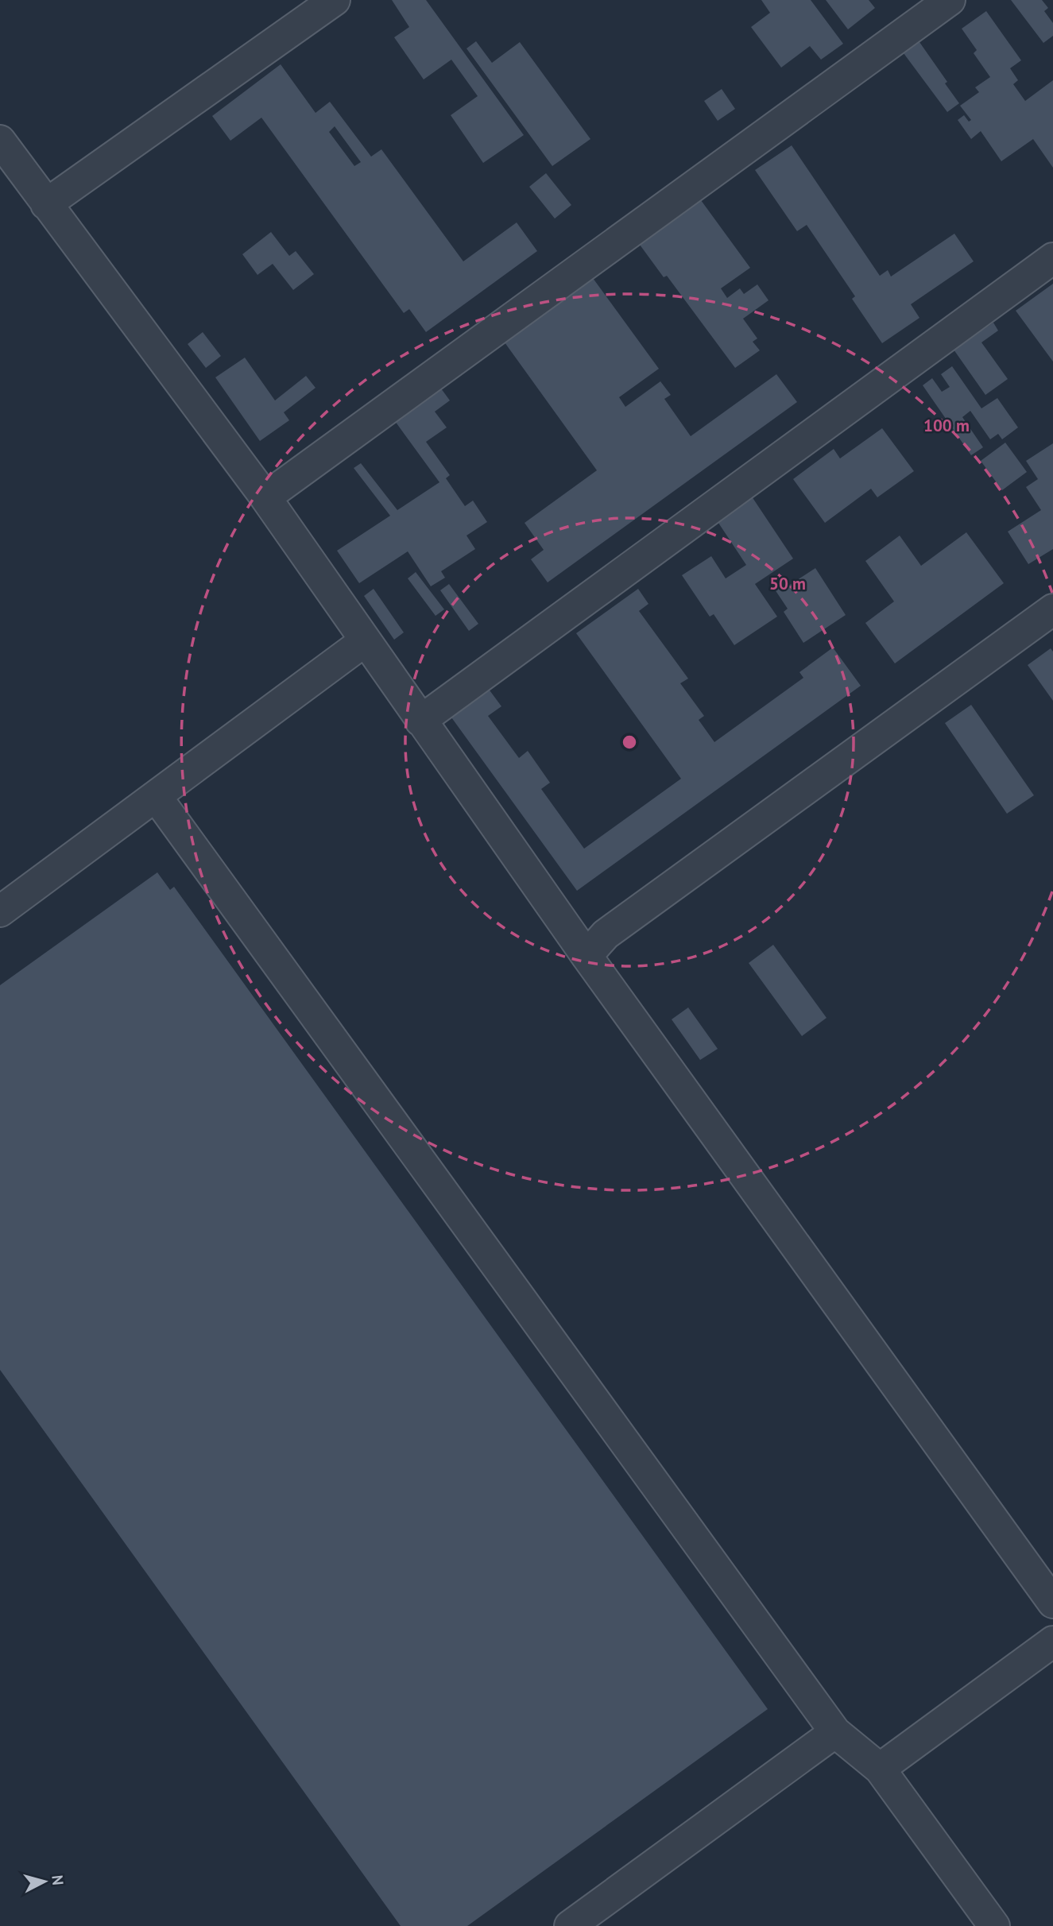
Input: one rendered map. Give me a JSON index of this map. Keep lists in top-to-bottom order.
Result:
{
  "north": "right",
  "rings": ["100 m", "50 m"]
}
